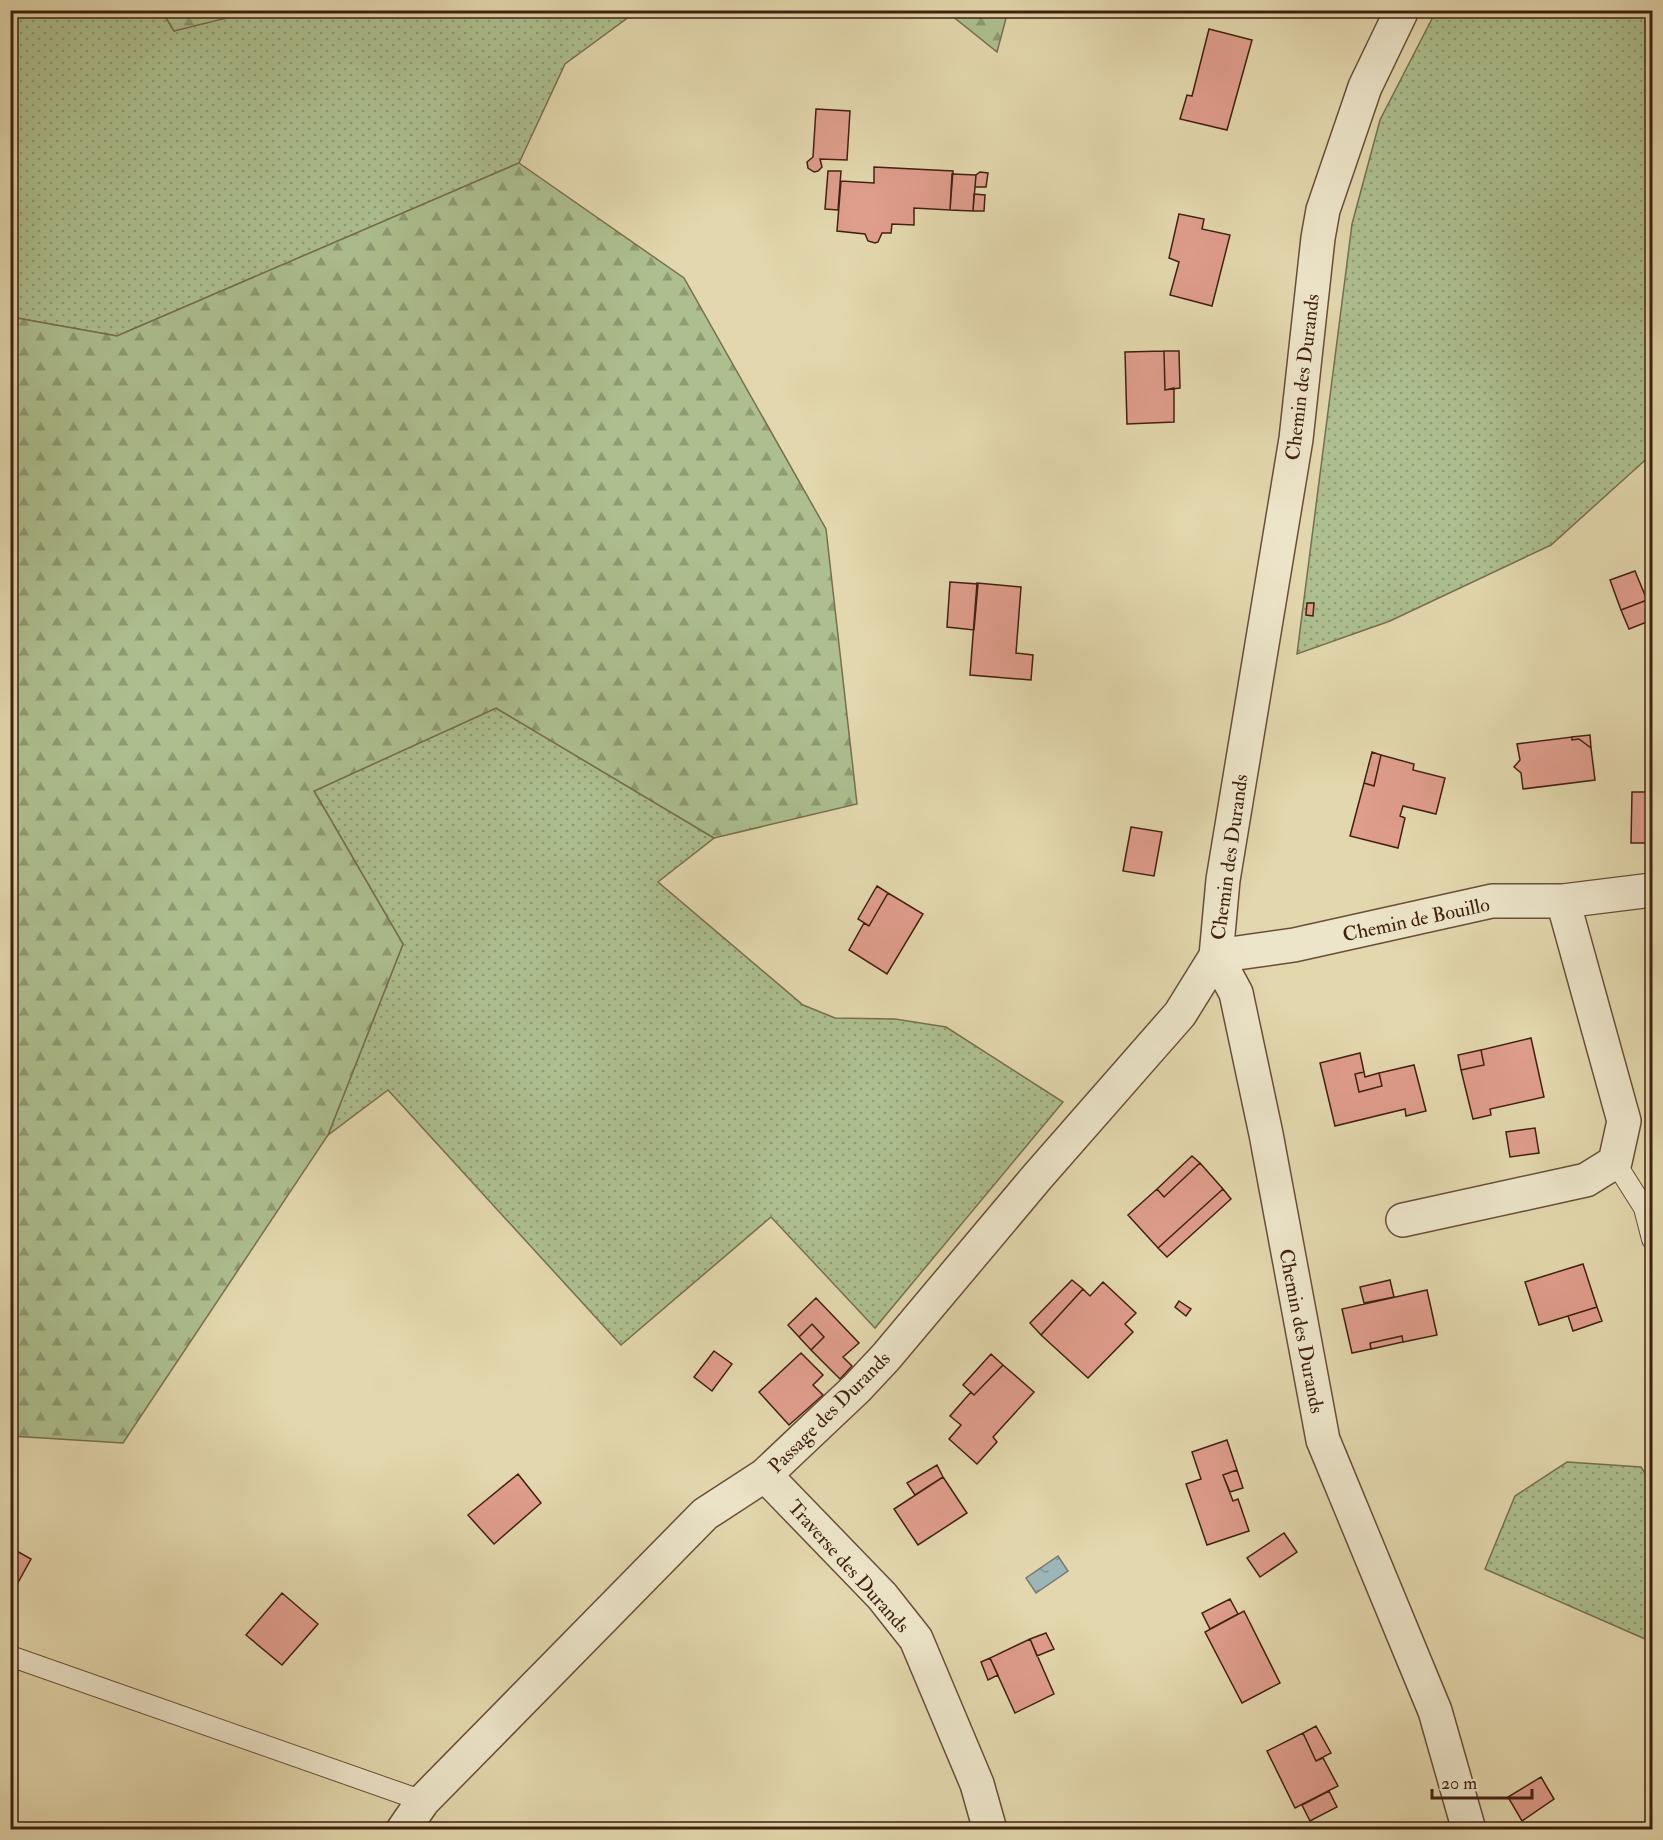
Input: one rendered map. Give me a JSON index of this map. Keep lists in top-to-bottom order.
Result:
{
  "streets": {
    "street": [
      "Chemin des Durands",
      "Chemin de Bouillo",
      "Passage des Durands",
      "Traverse des Durands"
    ]
  },
  "crossings": [
    ["Chemin des Durands", "Chemin de Bouillo"],
    ["Chemin des Durands", "Passage des Durands"],
    ["Chemin de Bouillo", "Passage des Durands"],
    ["Passage des Durands", "Traverse des Durands"]
  ],
  "scale_bar": "20 m"
}
